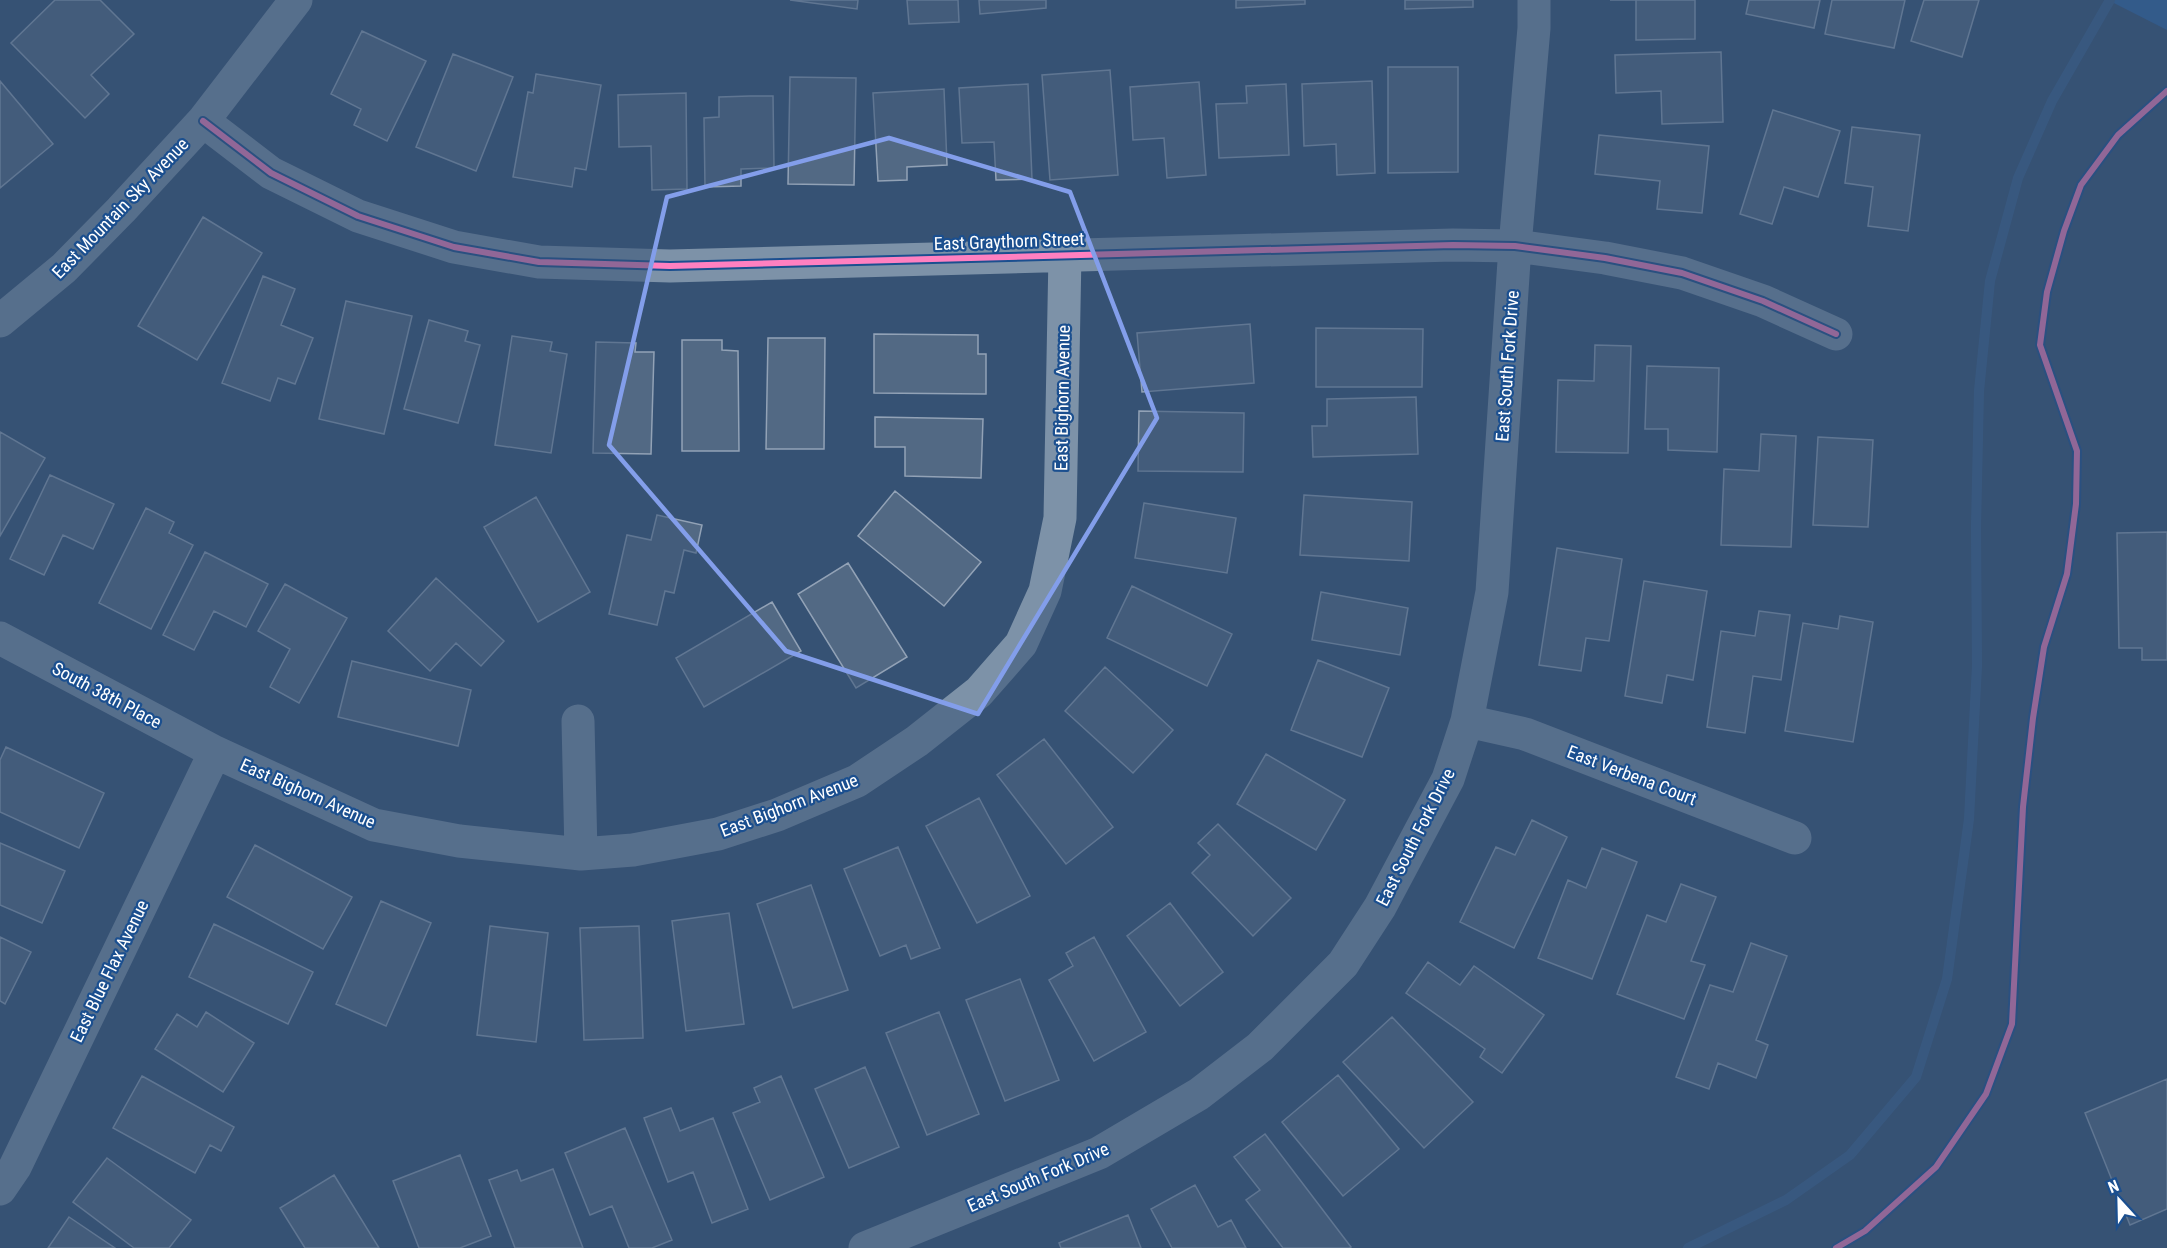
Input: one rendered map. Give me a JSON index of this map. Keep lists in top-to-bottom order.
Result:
{
  "streets": {
    "street": [
      "East Mountain Sky Avenue",
      "East Graythorn Street",
      "East South Fork Drive",
      "East Bighorn Avenue",
      "South 38th Place",
      "East Verbena Court",
      "East Blue Flax Avenue"
    ]
  },
  "crossings": [
    ["East Mountain Sky Avenue", "East Graythorn Street"],
    ["East Graythorn Street", "East South Fork Drive"],
    ["East Graythorn Street", "East Bighorn Avenue"],
    ["East South Fork Drive", "East Verbena Court"],
    ["East Bighorn Avenue", "South 38th Place"],
    ["East Bighorn Avenue", "East Blue Flax Avenue"],
    ["South 38th Place", "East Blue Flax Avenue"]
  ],
  "north": "top"
}
